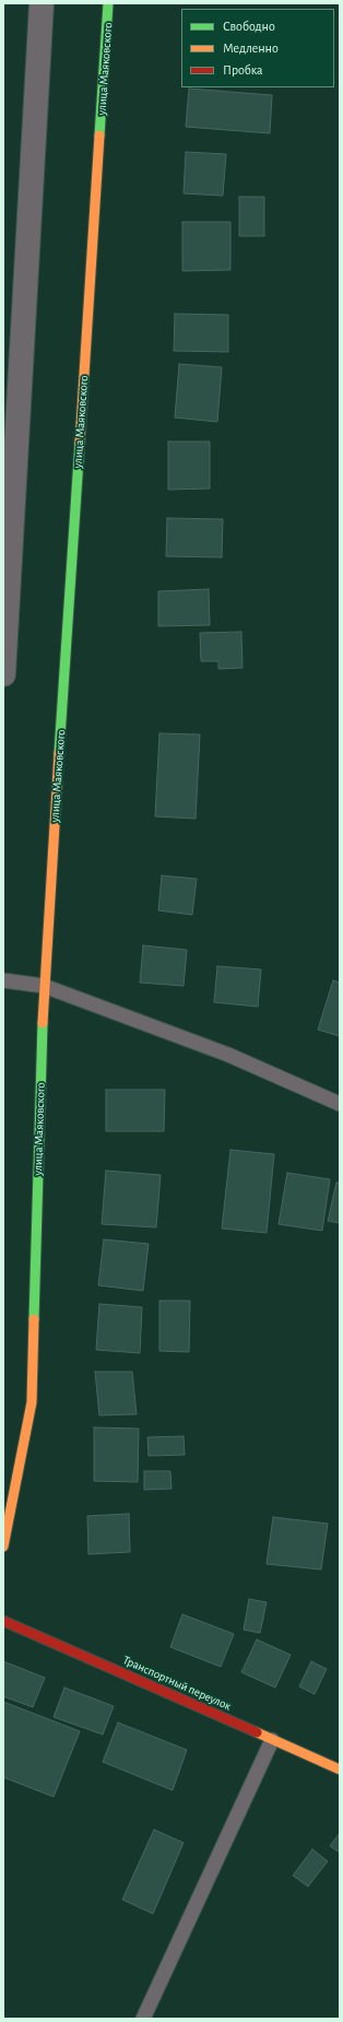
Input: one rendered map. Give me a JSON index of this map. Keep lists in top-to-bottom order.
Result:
{
  "streets": {
    "street": ["улица Маяковского", "Транспортный переулок"]
  },
  "legend": ["Свободно", "Медленно", "Пробка"]
}
